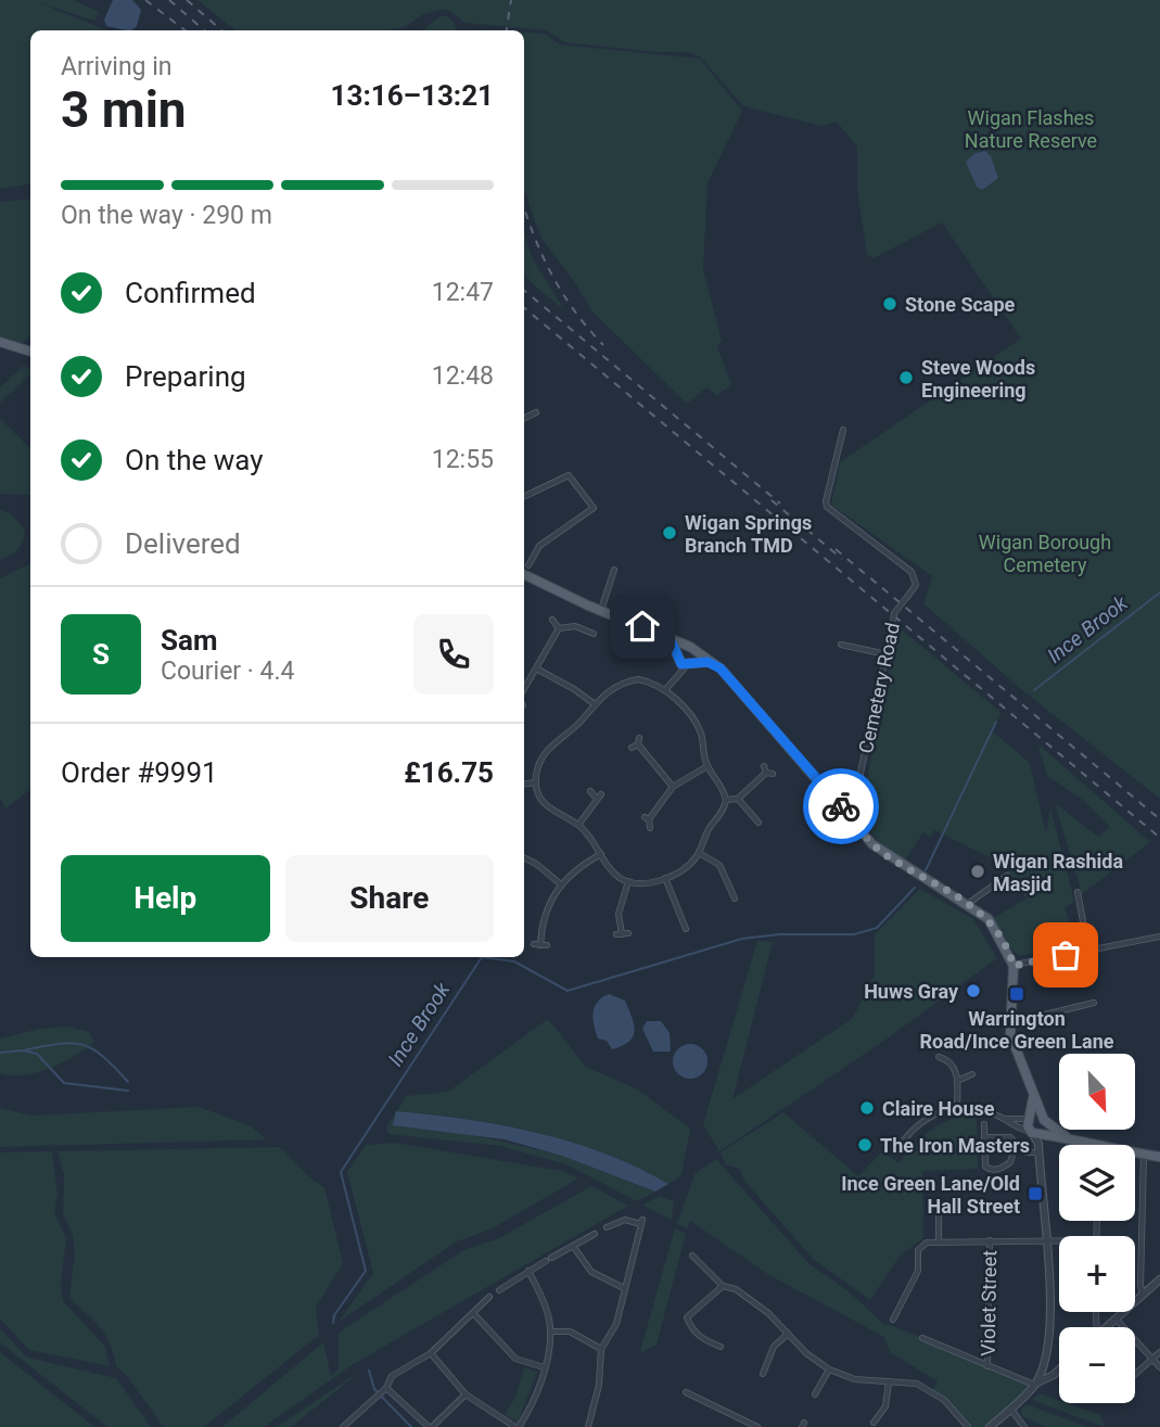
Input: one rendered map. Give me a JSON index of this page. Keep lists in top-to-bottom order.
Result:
{
  "streets": {
    "street": ["Cemetery Road", "Violet Street"]
  },
  "water": ["Ince Brook"],
  "parks": ["Wigan Flashes Nature Reserve", "Wigan Borough Cemetery"],
  "places": {
    "other": [
      "Stone Scape",
      "Steve Woods Engineering",
      "Wigan Springs Branch TMD",
      "Wigan Rashida Masjid",
      "Huws Gray",
      "Claire House",
      "The Iron Masters"
    ],
    "transit": ["Warrington Road/Ince Green Lane", "Ince Green Lane/Old Hall Street"]
  },
  "north": "bottom right",
  "page": {
    "heading": ["3 min", "Arriving in", "13:16–13:21"],
    "panel": [
      "Sam",
      "Courier · 4.4",
      "Order #9991",
      "£16.75"
    ],
    "bar": "On the way · 290 m",
    "list": [
      ["Confirmed", "12:47"],
      ["Preparing", "12:48"],
      ["On the way", "12:55"],
      "Delivered"
    ],
    "round": "S",
    "buttons": ["Help", "Share"],
    "map_buttons": ["+", "−"]
  }
}
